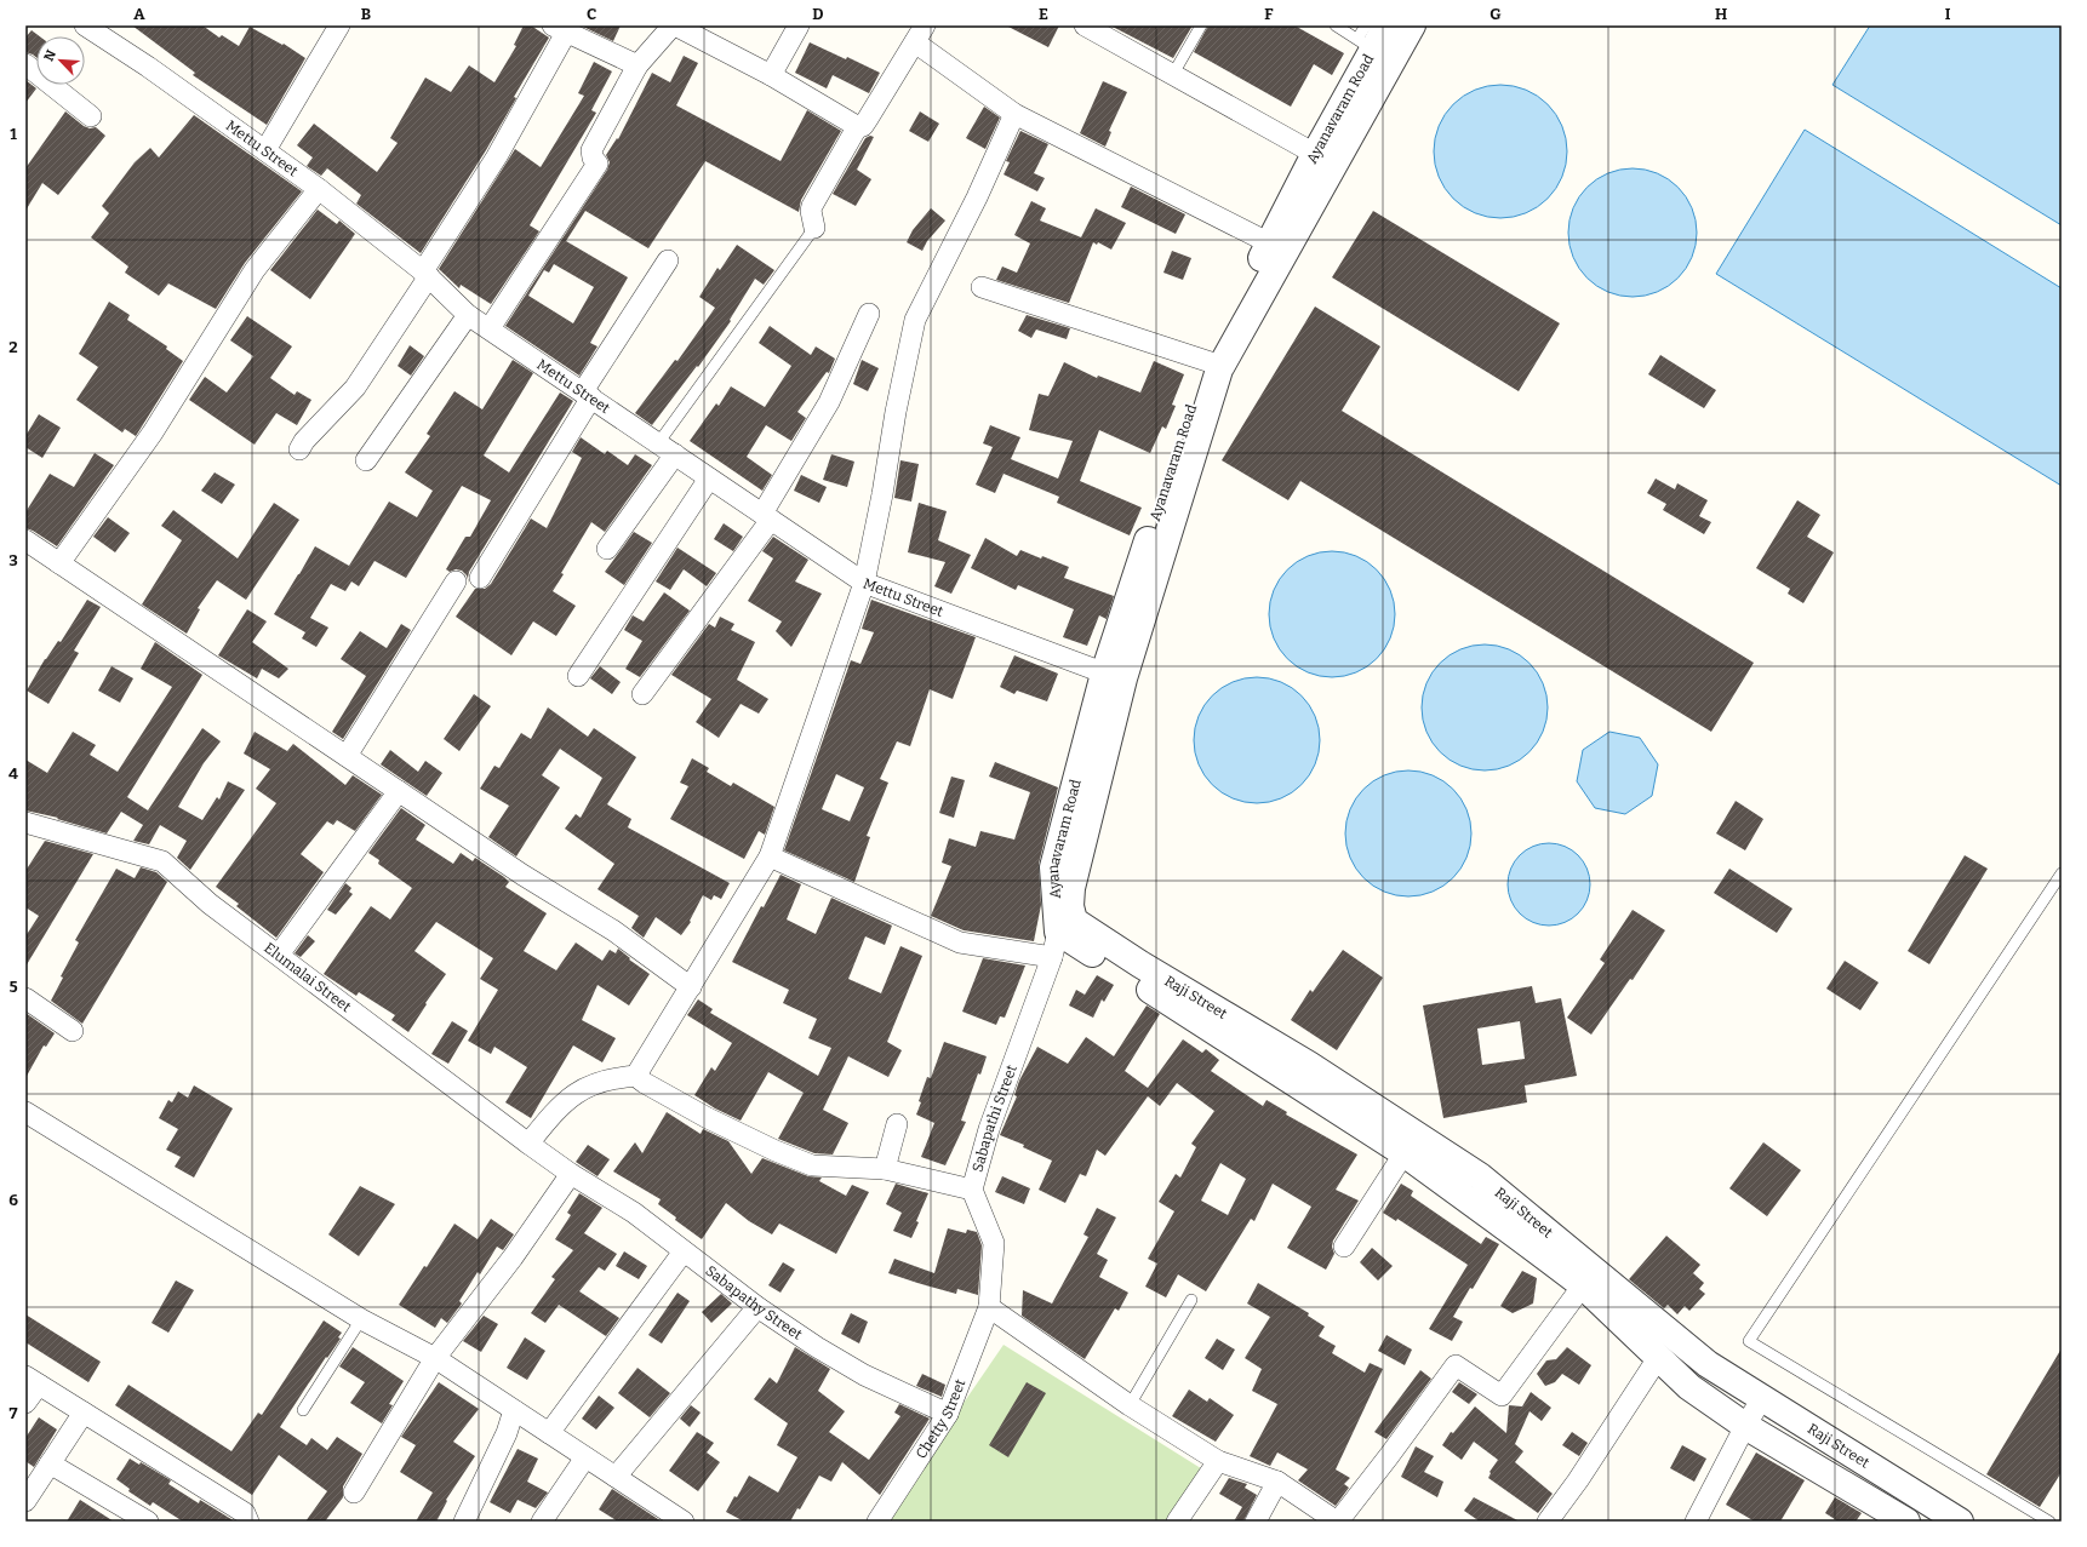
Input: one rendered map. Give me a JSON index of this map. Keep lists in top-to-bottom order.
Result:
{
  "streets": {
    "street": [
      "Ayanavaram Road",
      "Mettu Street",
      "Elumalai Street",
      "Raji Street",
      "Sabapathi Street",
      "Sabapathy Street",
      "Chetty Street"
    ]
  },
  "crossings": [
    ["Ayanavaram Road", "Mettu Street"],
    ["Ayanavaram Road", "Raji Street"],
    ["Ayanavaram Road", "Sabapathi Street"],
    ["Elumalai Street", "Sabapathy Street"],
    ["Raji Street", "Sabapathi Street"],
    ["Sabapathi Street", "Chetty Street"],
    ["Sabapathy Street", "Chetty Street"]
  ],
  "north": "top left",
  "grid": {
    "columns": [
      "A",
      "B",
      "C",
      "D",
      "E",
      "F",
      "G",
      "H",
      "I"
    ],
    "rows": [
      "1",
      "2",
      "3",
      "4",
      "5",
      "6",
      "7"
    ]
  }
}
